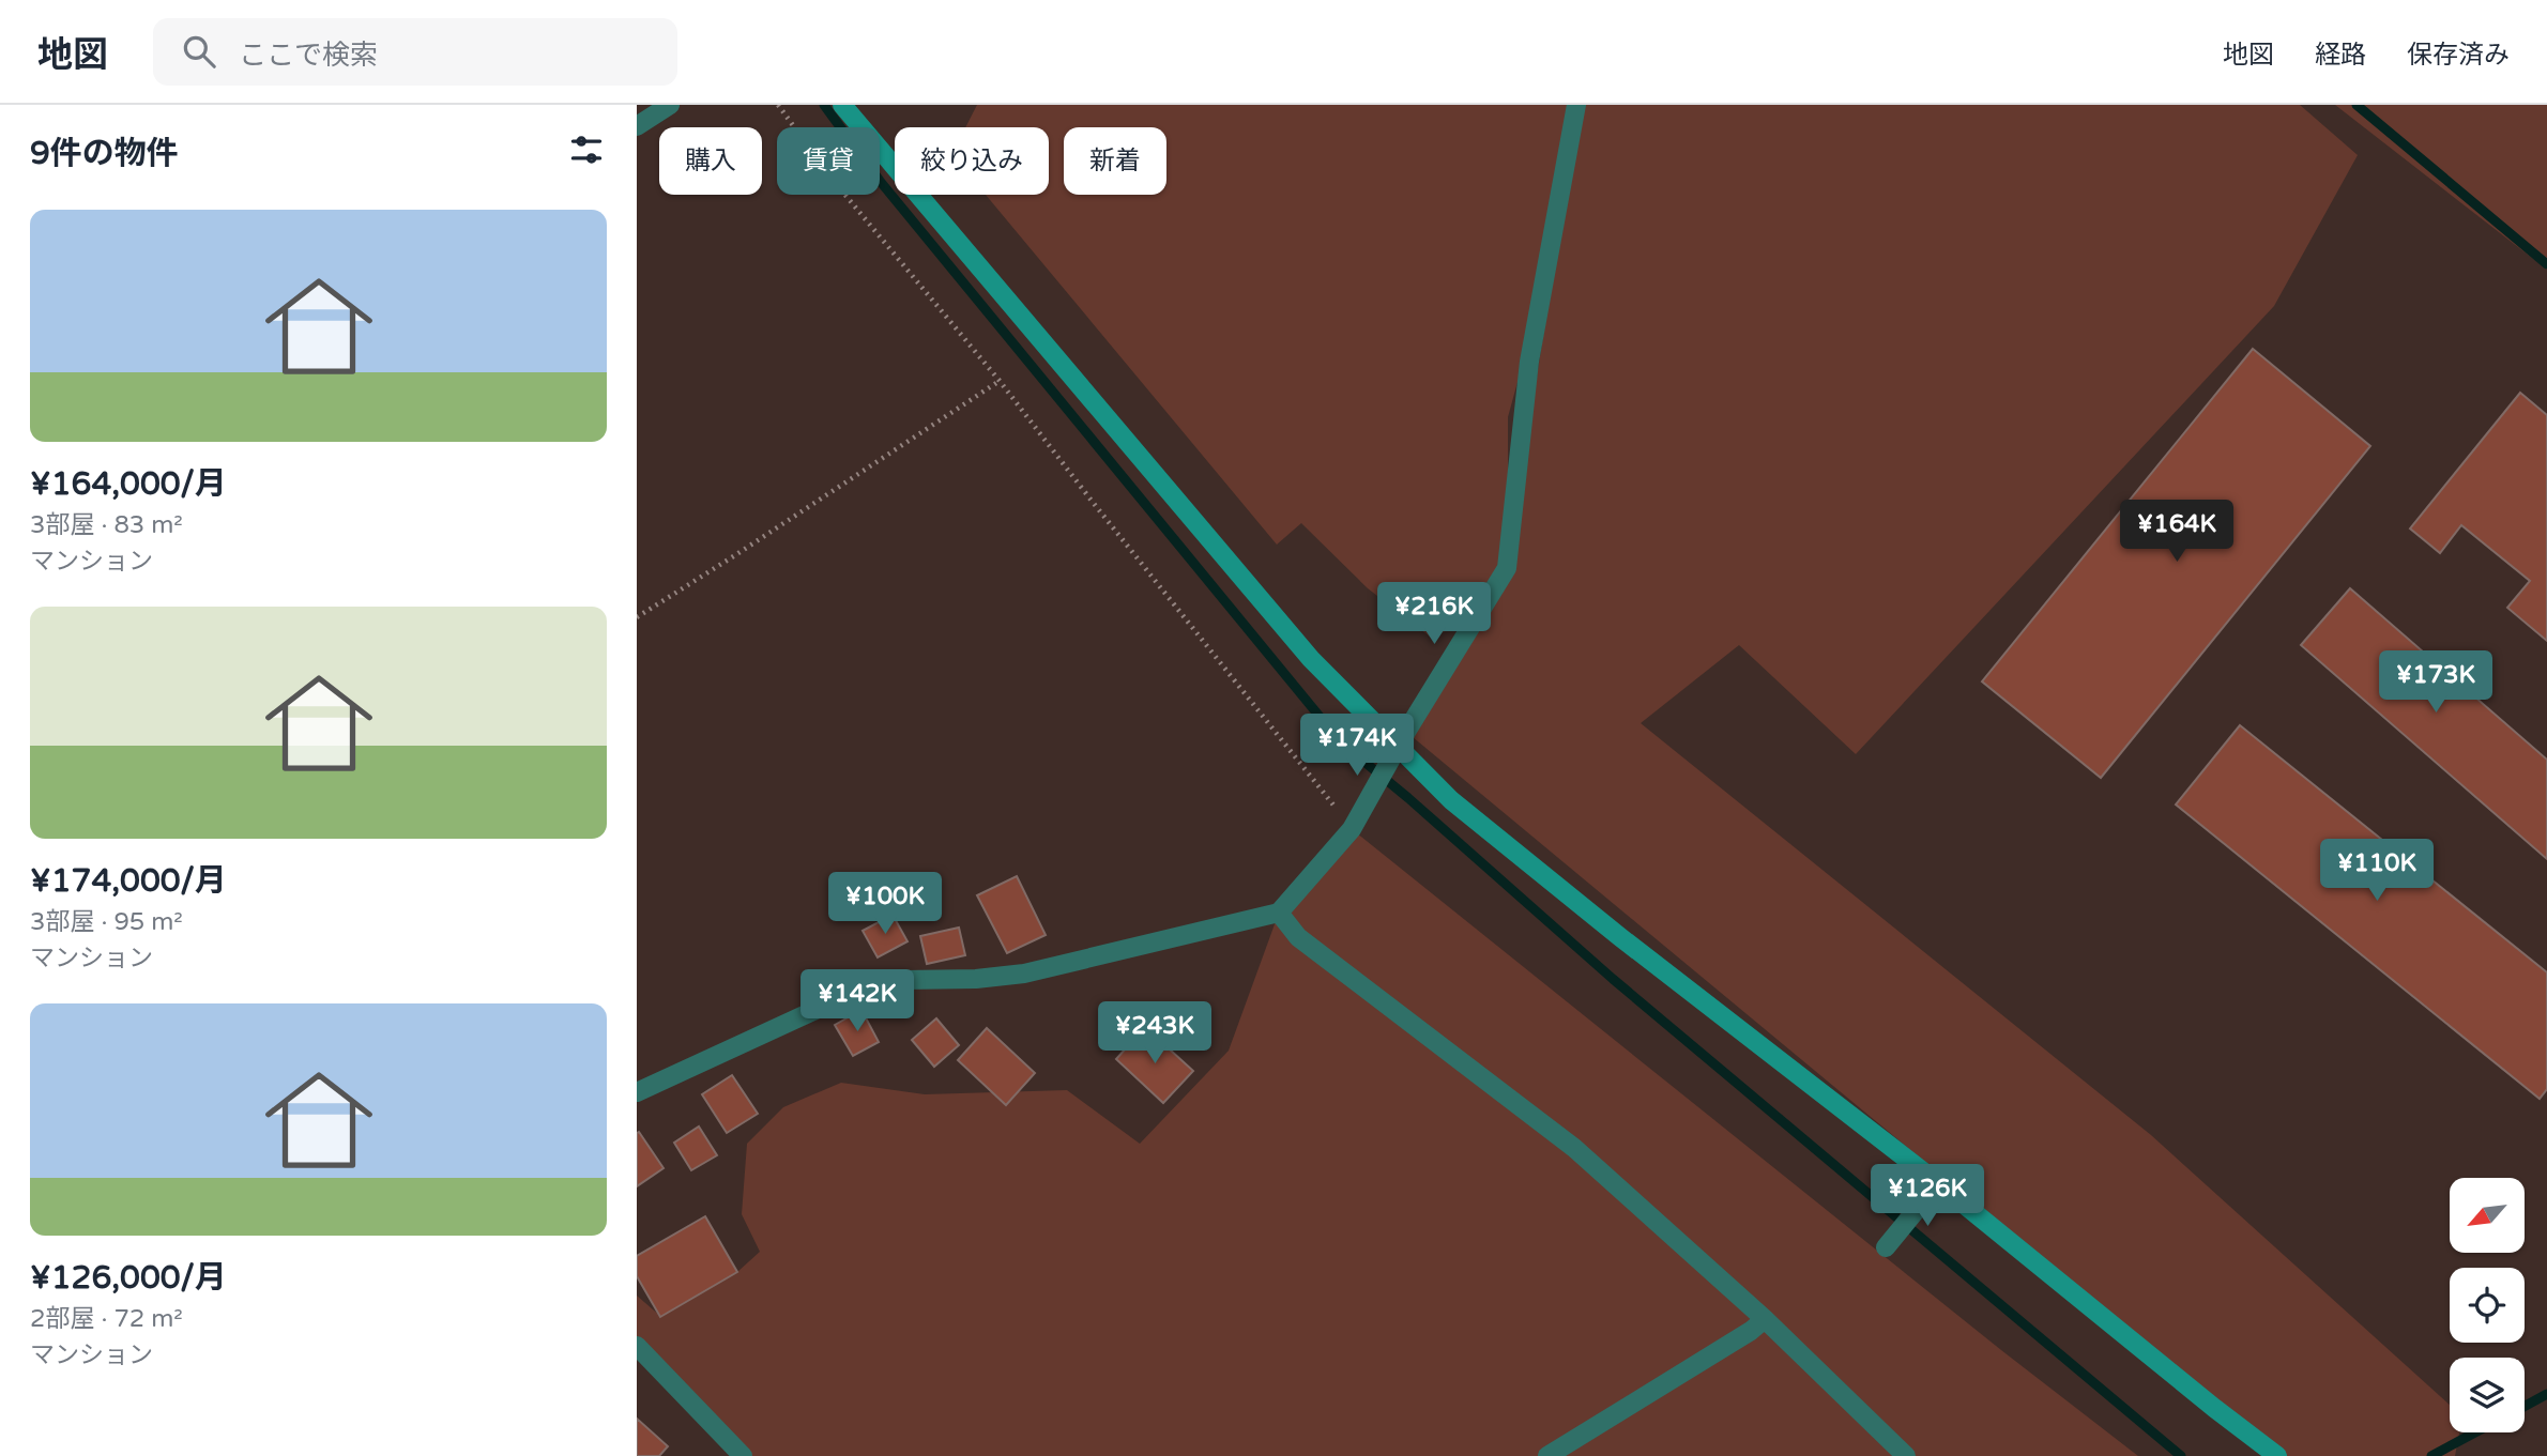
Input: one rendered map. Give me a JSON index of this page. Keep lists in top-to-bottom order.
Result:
{
  "north": "bottom left",
  "page": {
    "header": "地図",
    "search": "ここで検索",
    "nav": ["地図", "経路", "保存済み"],
    "heading": "9件の物件",
    "chip": [
      "購入",
      "賃貸",
      "絞り込み",
      "新着"
    ],
    "list": [
      {
        "name": "¥164,000/月",
        "note": "3部屋 · 83 m² · マンション"
      },
      {
        "name": "¥174,000/月",
        "note": "3部屋 · 95 m² · マンション"
      },
      {
        "name": "¥126,000/月",
        "note": "2部屋 · 72 m² · マンション"
      }
    ],
    "price": [
      "¥164K",
      "¥216K",
      "¥173K",
      "¥174K",
      "¥110K",
      "¥100K",
      "¥142K",
      "¥243K",
      "¥126K"
    ]
  }
}
